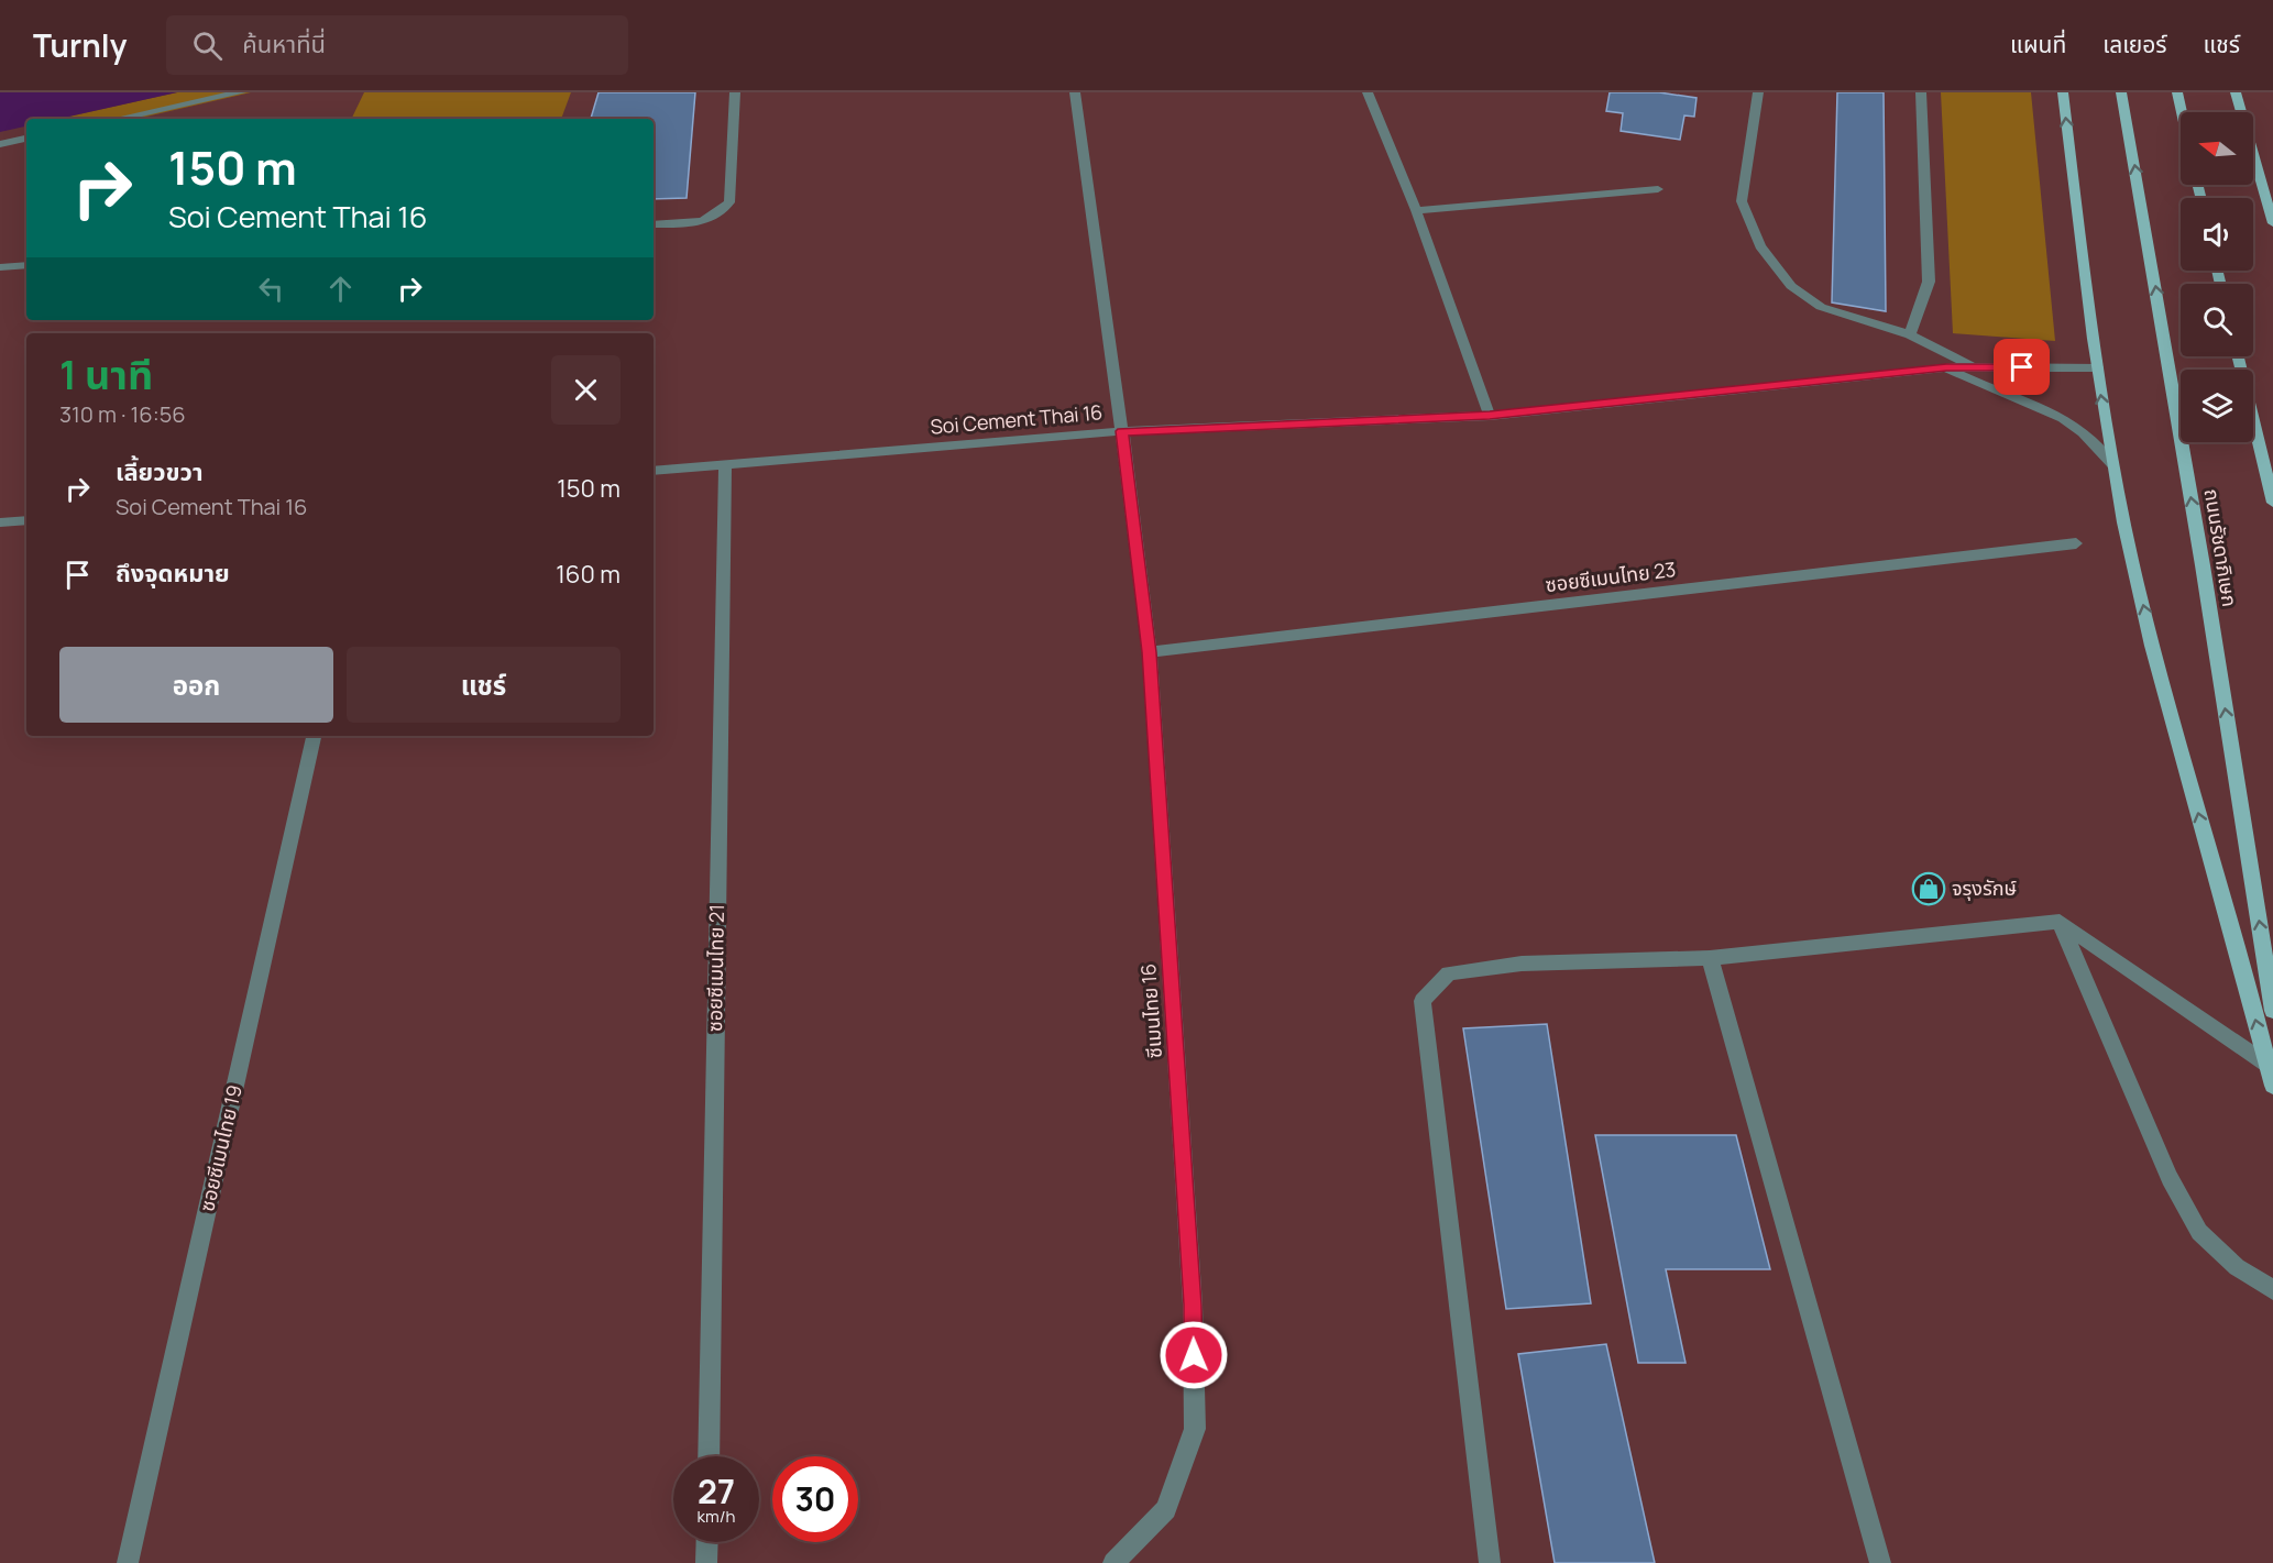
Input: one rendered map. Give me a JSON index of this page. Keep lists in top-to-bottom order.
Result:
{
  "streets": {
    "main road": ["ถนนรัชดาภิเษก"],
    "street": [
      "Soi Cement Thai 16",
      "ซอยซีเมนไทย 23",
      "ซอยซีเมนไทย 21",
      "ซีเมนไทย 16",
      "ซอยซีเมนไทย 19"
    ]
  },
  "crossings": [
    ["Soi Cement Thai 16", "ซอยซีเมนไทย 21"],
    ["Soi Cement Thai 16", "ซีเมนไทย 16"],
    ["ซอยซีเมนไทย 23", "ซีเมนไทย 16"]
  ],
  "places": {
    "shop": ["จรุงรักษ์"]
  },
  "north": "left",
  "page": {
    "header": "Turnly",
    "search": "ค้นหาที่นี่",
    "nav": ["แผนที่", "เลเยอร์", "แชร์"],
    "turn": ["150 m", "Soi Cement Thai 16"],
    "heading": ["1 นาที", "310 m · 16:56"],
    "list": [
      {
        "name": "เลี้ยวขวา",
        "note": "Soi Cement Thai 16",
        "value": "150 m"
      },
      {
        "name": "ถึงจุดหมาย",
        "value": "160 m"
      }
    ],
    "buttons": ["ออก", "แชร์"],
    "speed": "27 km/h",
    "limit": "30"
  }
}
